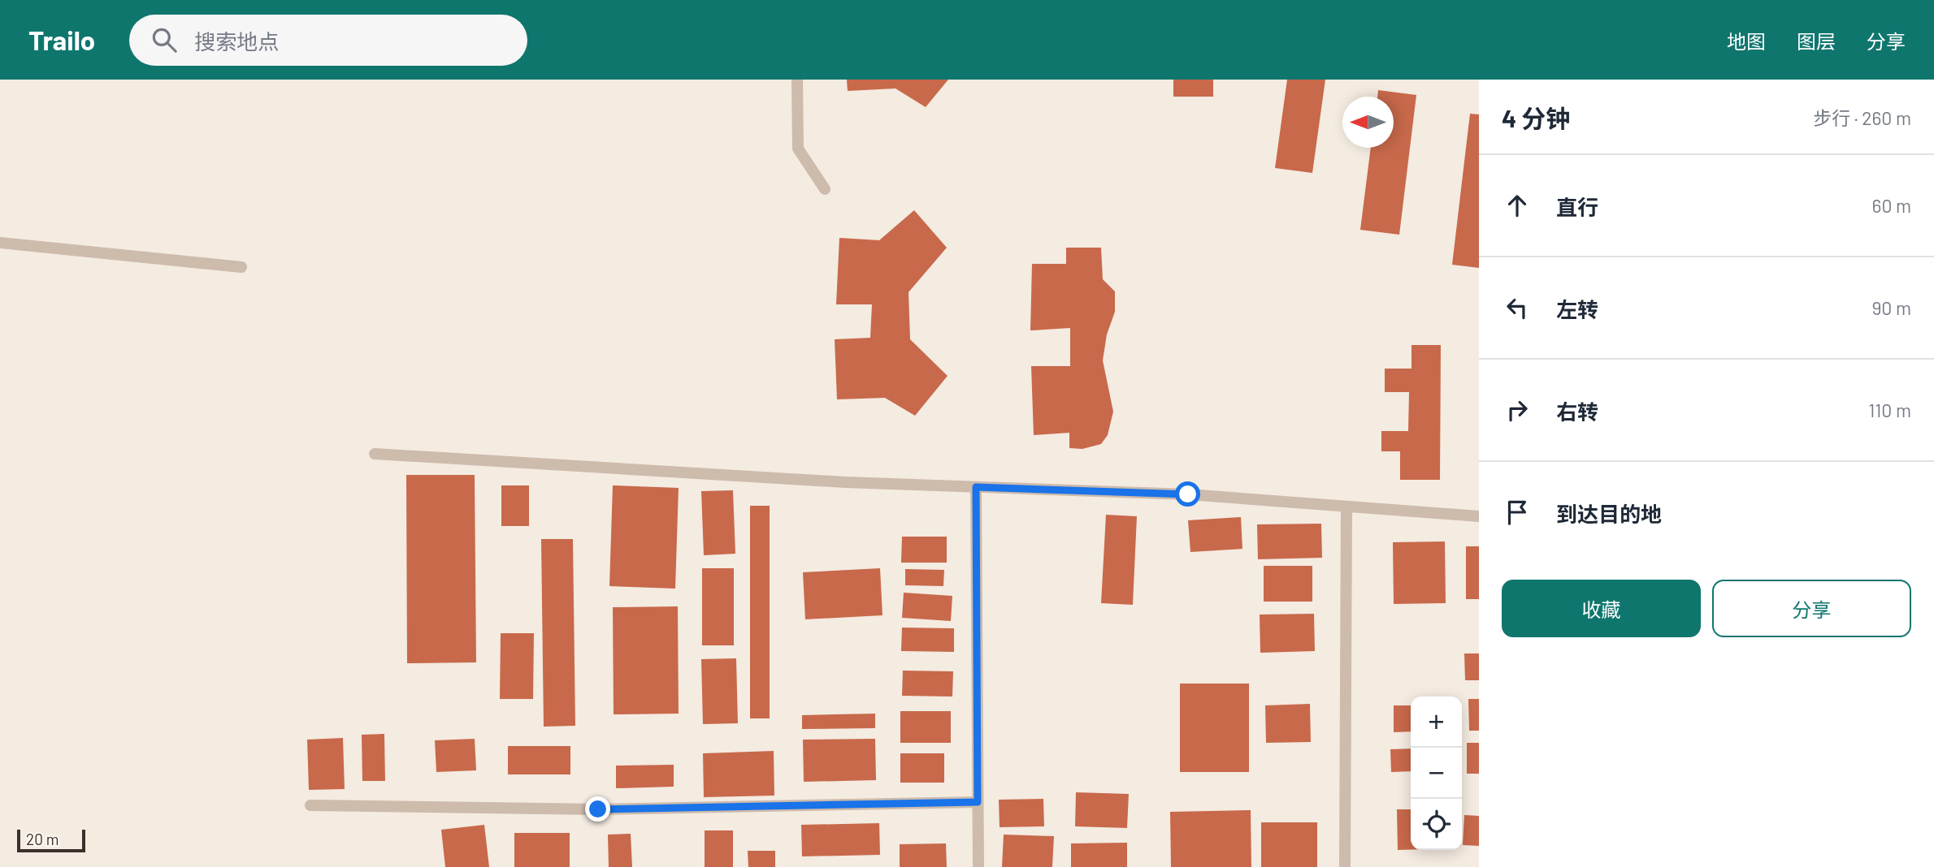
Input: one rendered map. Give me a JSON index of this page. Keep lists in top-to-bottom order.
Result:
{
  "scale_bar": "20 m",
  "north": "left",
  "page": {
    "header": "Trailo",
    "search": "搜索地点",
    "nav": ["地图", "图层", "分享"],
    "heading": ["4 分钟", "步行 · 260 m"],
    "list": [
      ["直行", "60 m"],
      ["左转", "90 m"],
      ["右转", "110 m"],
      "到达目的地"
    ],
    "buttons": ["收藏", "分享"],
    "map_buttons": ["+", "−"],
    "scale": "20 m"
  }
}
